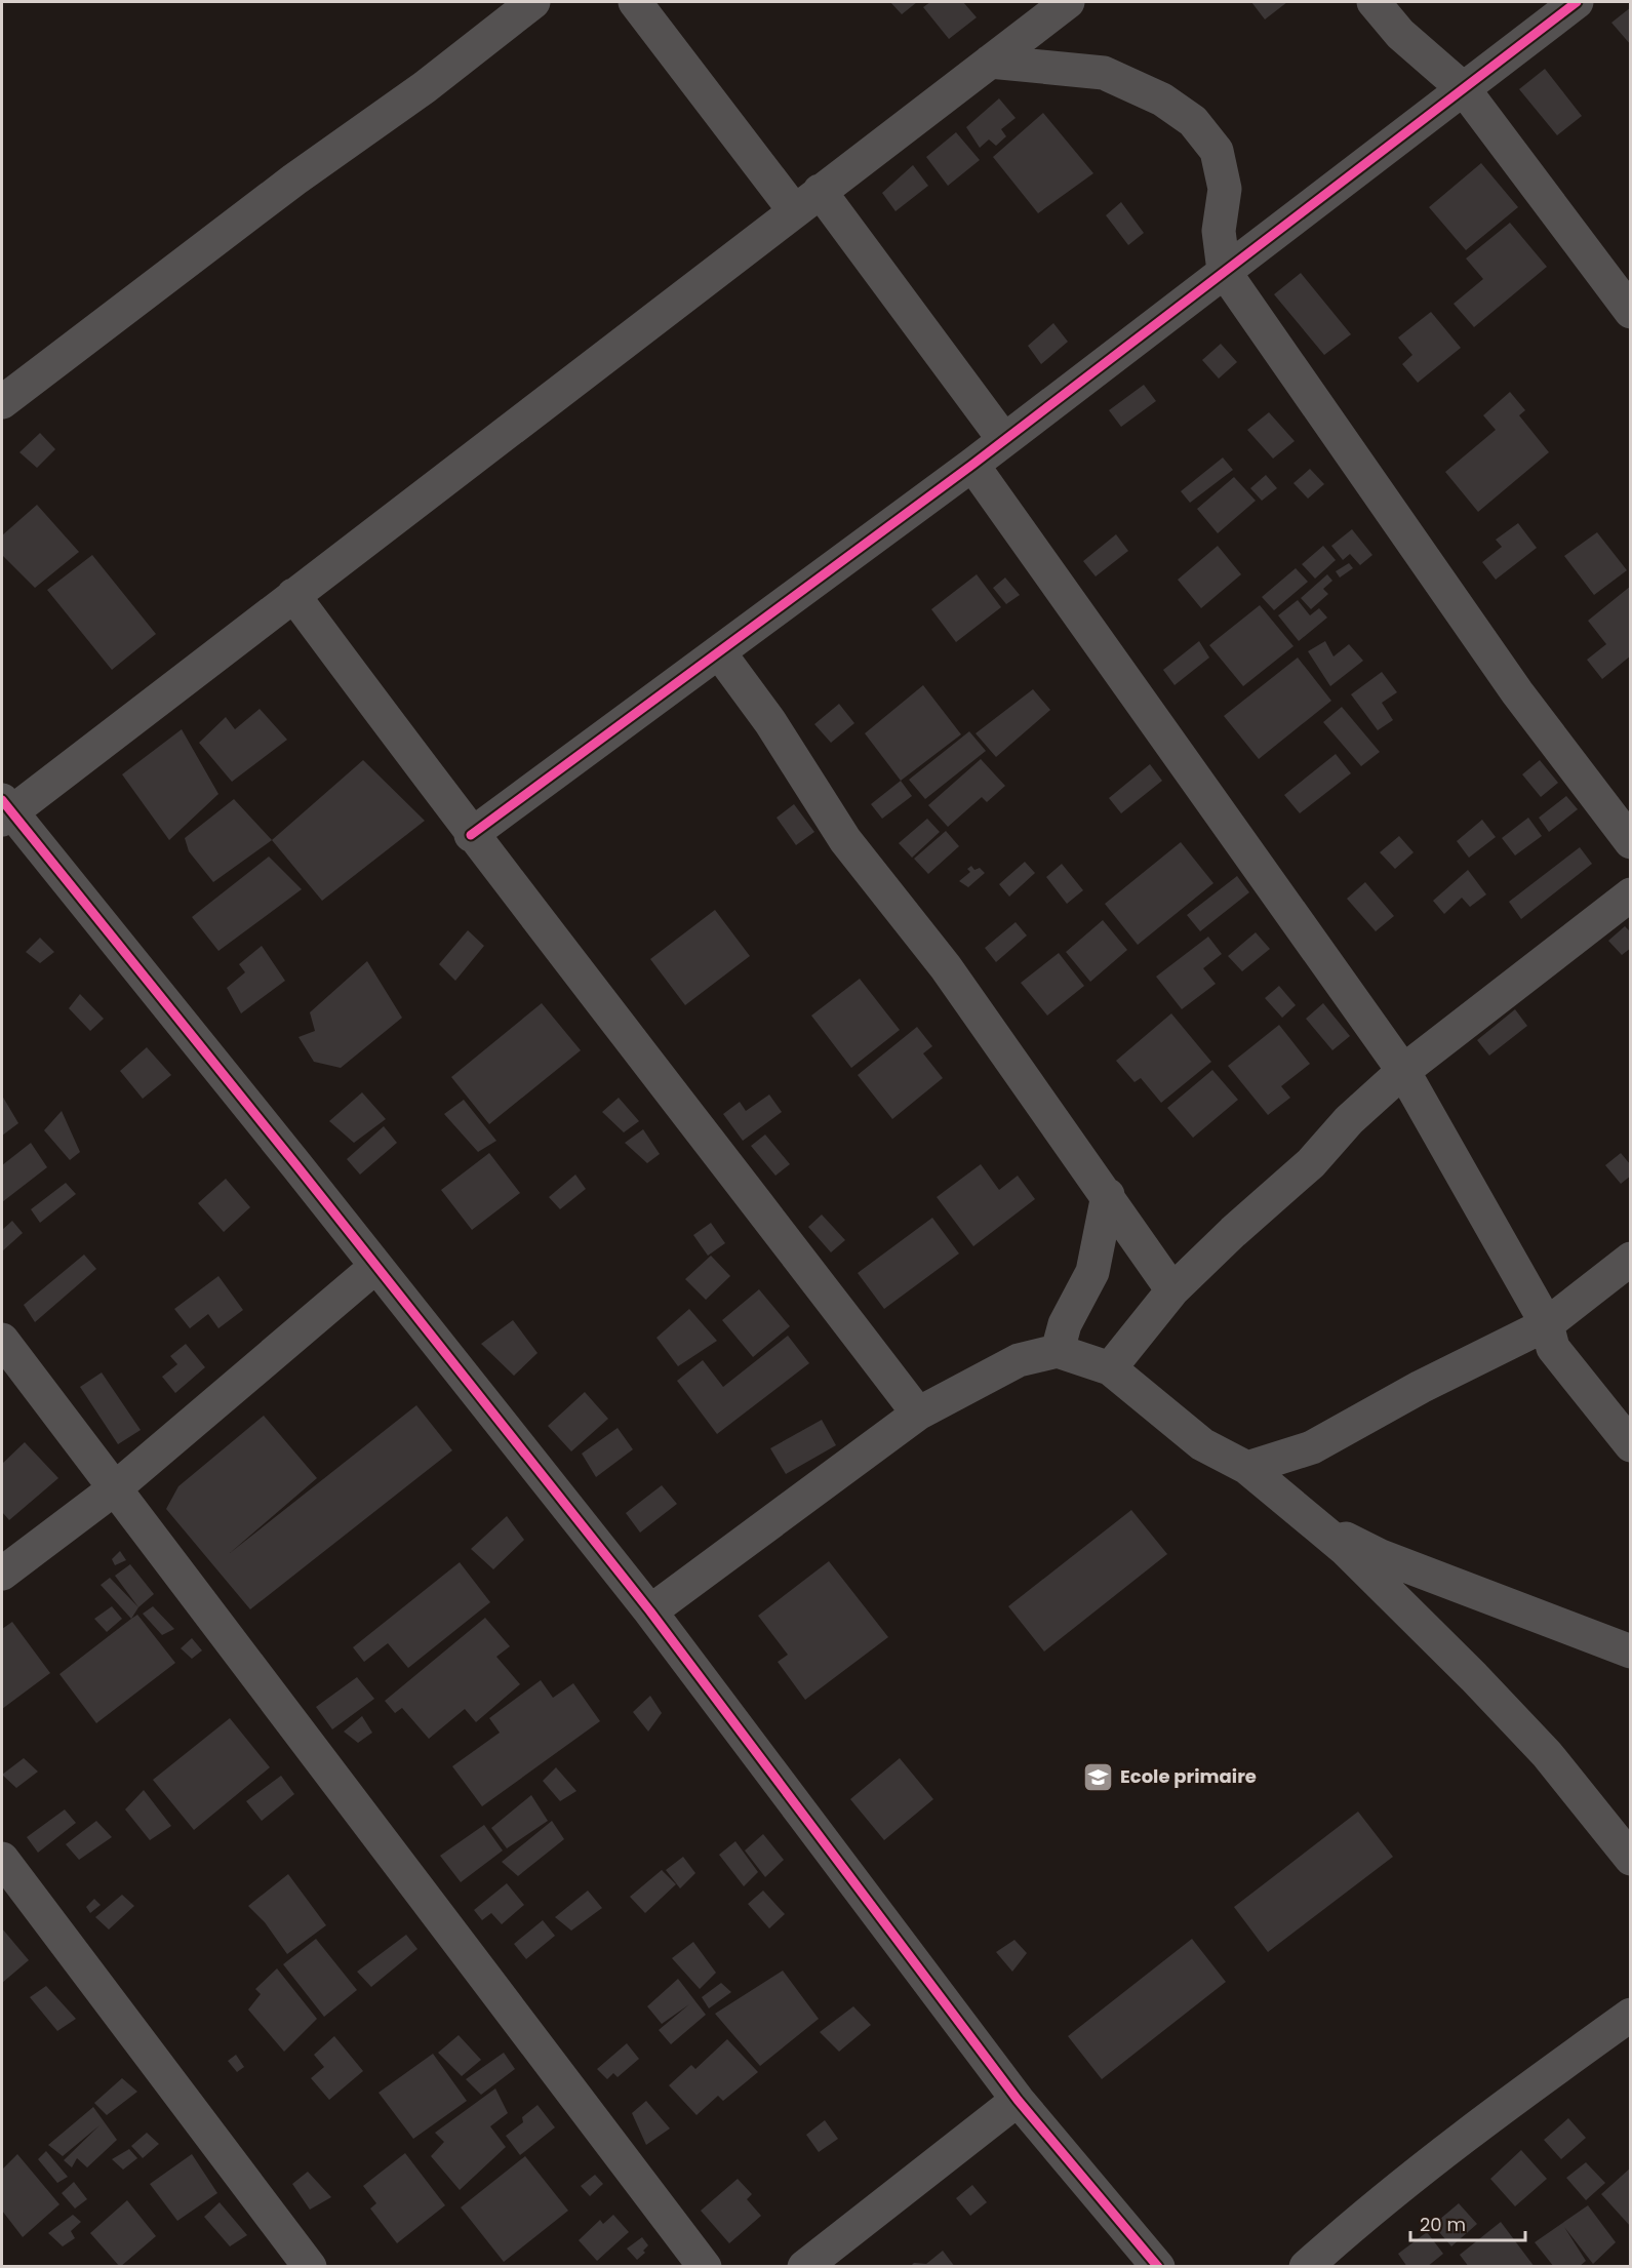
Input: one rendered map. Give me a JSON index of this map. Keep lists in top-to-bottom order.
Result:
{
  "places": {
    "school or university": ["Ecole primaire"]
  },
  "scale_bar": "20 m"
}
